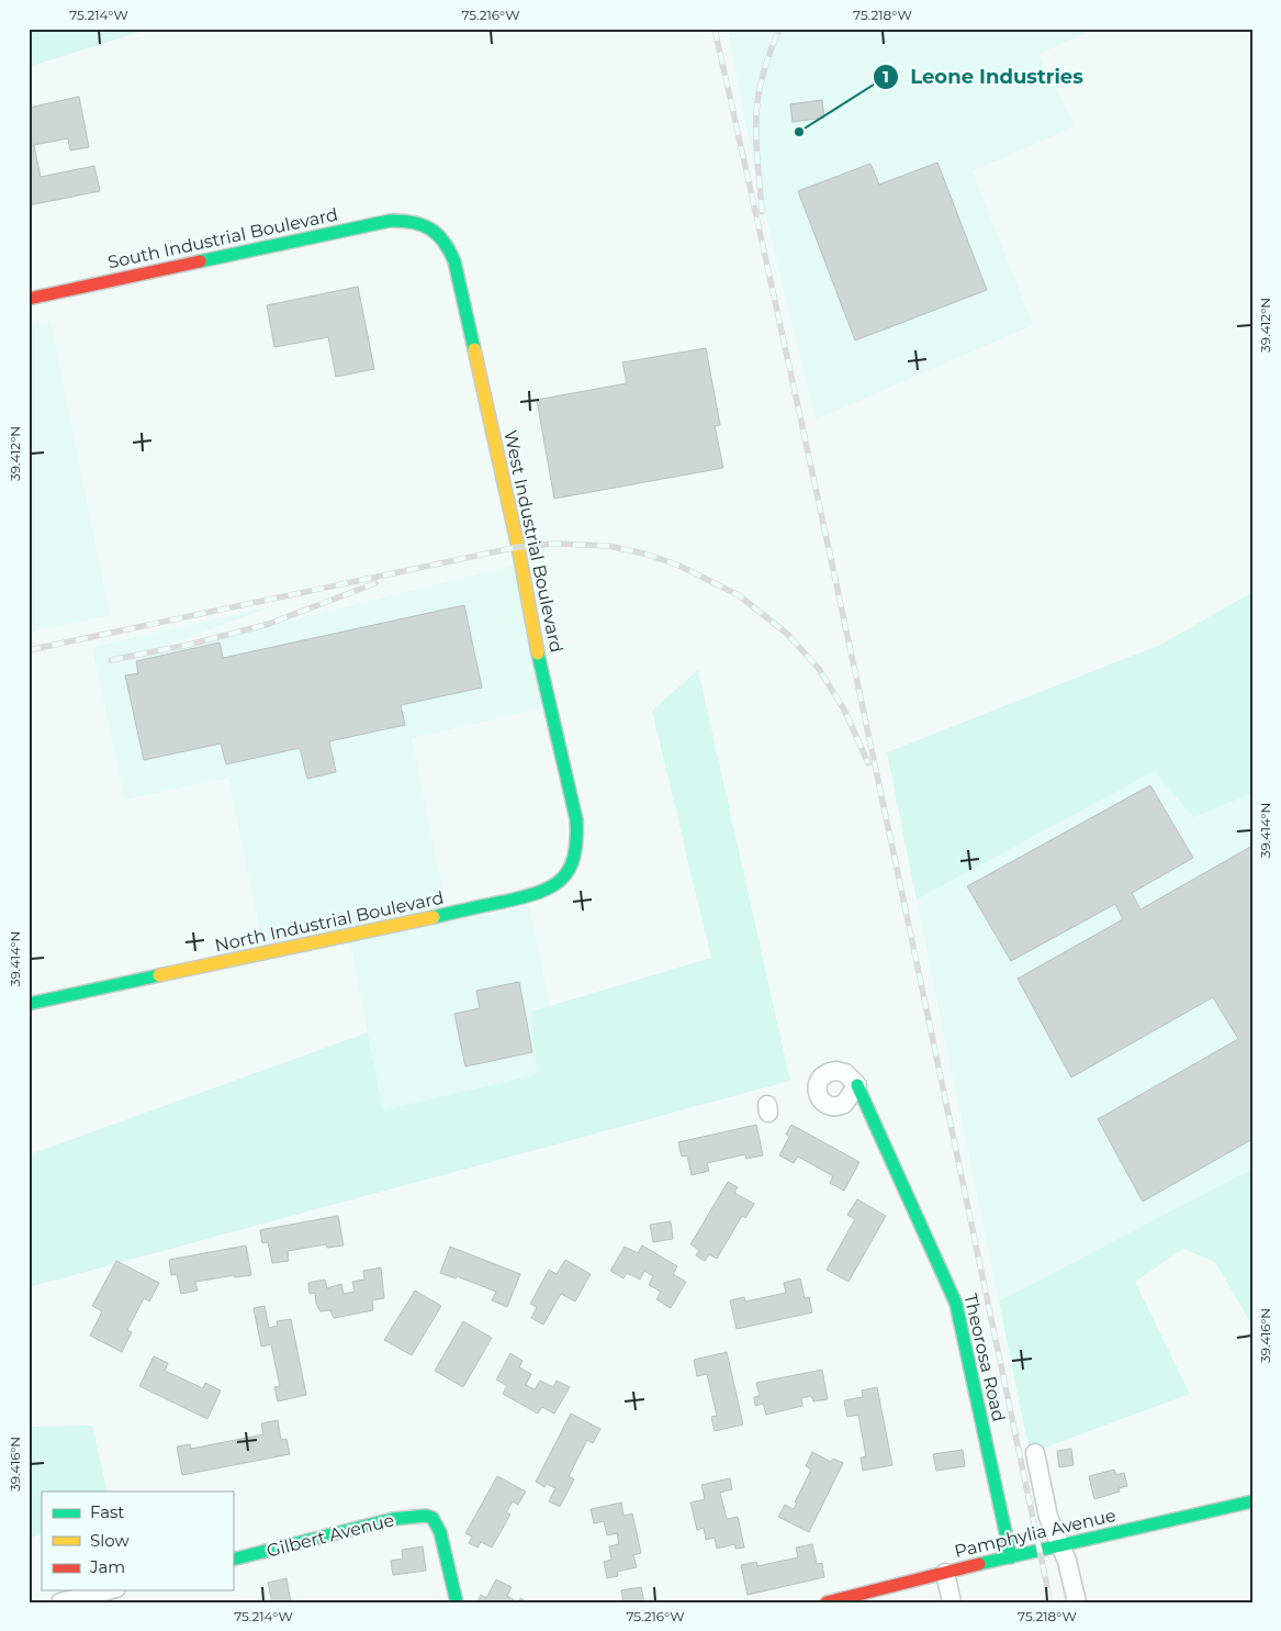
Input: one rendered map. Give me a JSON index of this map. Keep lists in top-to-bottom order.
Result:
{
  "streets": {
    "street": [
      "South Industrial Boulevard",
      "West Industrial Boulevard",
      "North Industrial Boulevard",
      "Theorosa Road",
      "Pamphylia Avenue",
      "Gilbert Avenue"
    ]
  },
  "crossings": [
    ["South Industrial Boulevard", "West Industrial Boulevard"],
    ["West Industrial Boulevard", "North Industrial Boulevard"],
    ["Theorosa Road", "Pamphylia Avenue"]
  ],
  "places": ["Leone Industries"],
  "legend": ["Fast", "Slow", "Jam"],
  "coordinates": [
    "75.214°W",
    "75.216°W",
    "75.218°W",
    "39.412°N",
    "39.414°N",
    "39.416°N"
  ]
}
